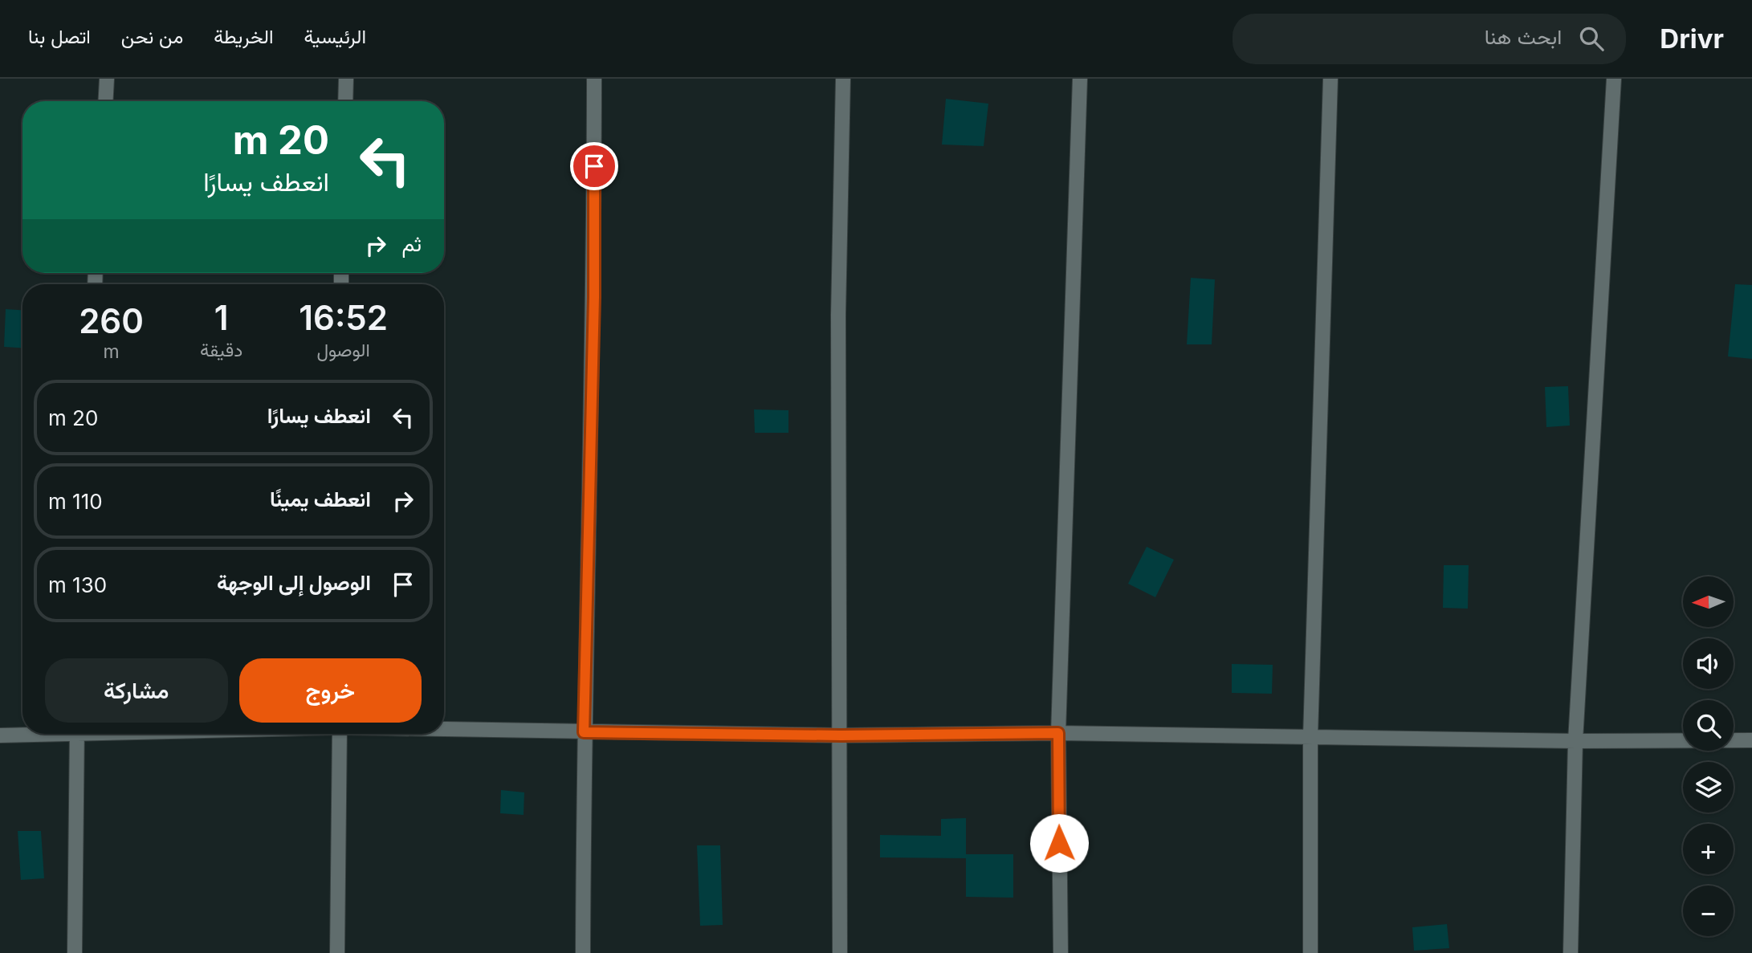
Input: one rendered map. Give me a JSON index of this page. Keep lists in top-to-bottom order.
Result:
{
  "north": "left",
  "page": {
    "header": "Drivr",
    "search": "ابحث هنا",
    "nav": [
      "الرئيسية",
      "الخريطة",
      "من نحن",
      "اتصل بنا"
    ],
    "turn": ["20 m", "انعطف يسارًا"],
    "then": "ثم",
    "eta": [
      "16:52",
      "الوصول",
      "1",
      "دقيقة",
      "260",
      "m"
    ],
    "list": [
      {
        "name": "انعطف يسارًا",
        "value": "20 m"
      },
      {
        "name": "انعطف يمينًا",
        "value": "110 m"
      },
      {
        "name": "الوصول إلى الوجهة",
        "value": "130 m"
      }
    ],
    "map_buttons": ["+", "−"],
    "buttons": ["خروج", "مشاركة"]
  }
}
